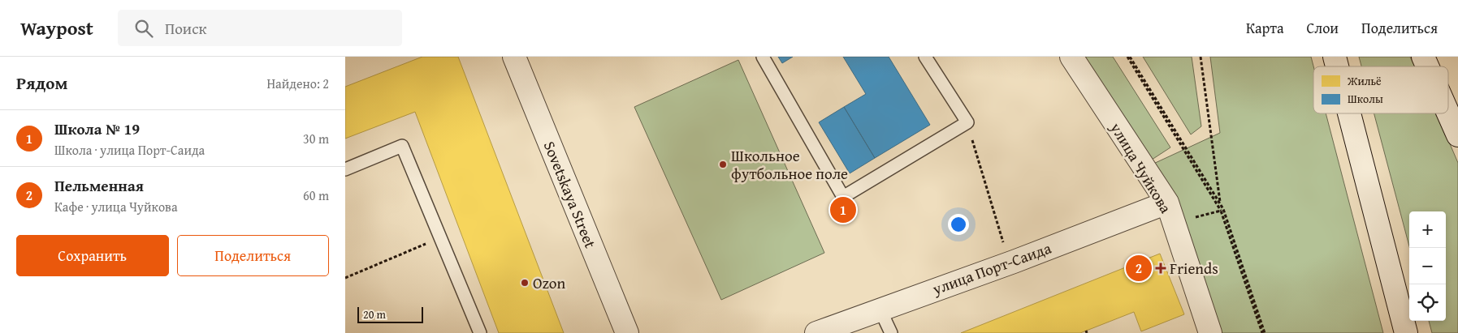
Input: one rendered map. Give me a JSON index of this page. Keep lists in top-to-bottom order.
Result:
{
  "streets": {
    "street": ["улица Чуйкова", "Sovetskaya Street", "улица Порт-Саида"]
  },
  "crossings": [
    ["улица Чуйкова", "улица Порт-Саида"]
  ],
  "places": {
    "other": ["Школьное футбольное поле", "Ozon"],
    "health": ["Friends"]
  },
  "legend": ["Жильё", "Школы"],
  "scale_bar": "20 m",
  "page": {
    "header": "Waypost",
    "search": "Поиск",
    "nav": ["Карта", "Слои", "Поделиться"],
    "heading": ["Рядом", "Найдено: 2"],
    "list": [
      {
        "mark": "1",
        "name": "Школа № 19",
        "note": "Школа · улица Порт-Саида",
        "value": "30 m"
      },
      {
        "mark": "2",
        "name": "Пельменная",
        "note": "Кафе · улица Чуйкова",
        "value": "60 m"
      }
    ],
    "pins": ["1", "2"],
    "map_buttons": ["+", "−"],
    "buttons": ["Сохранить", "Поделиться"],
    "scale": "20 m"
  }
}
